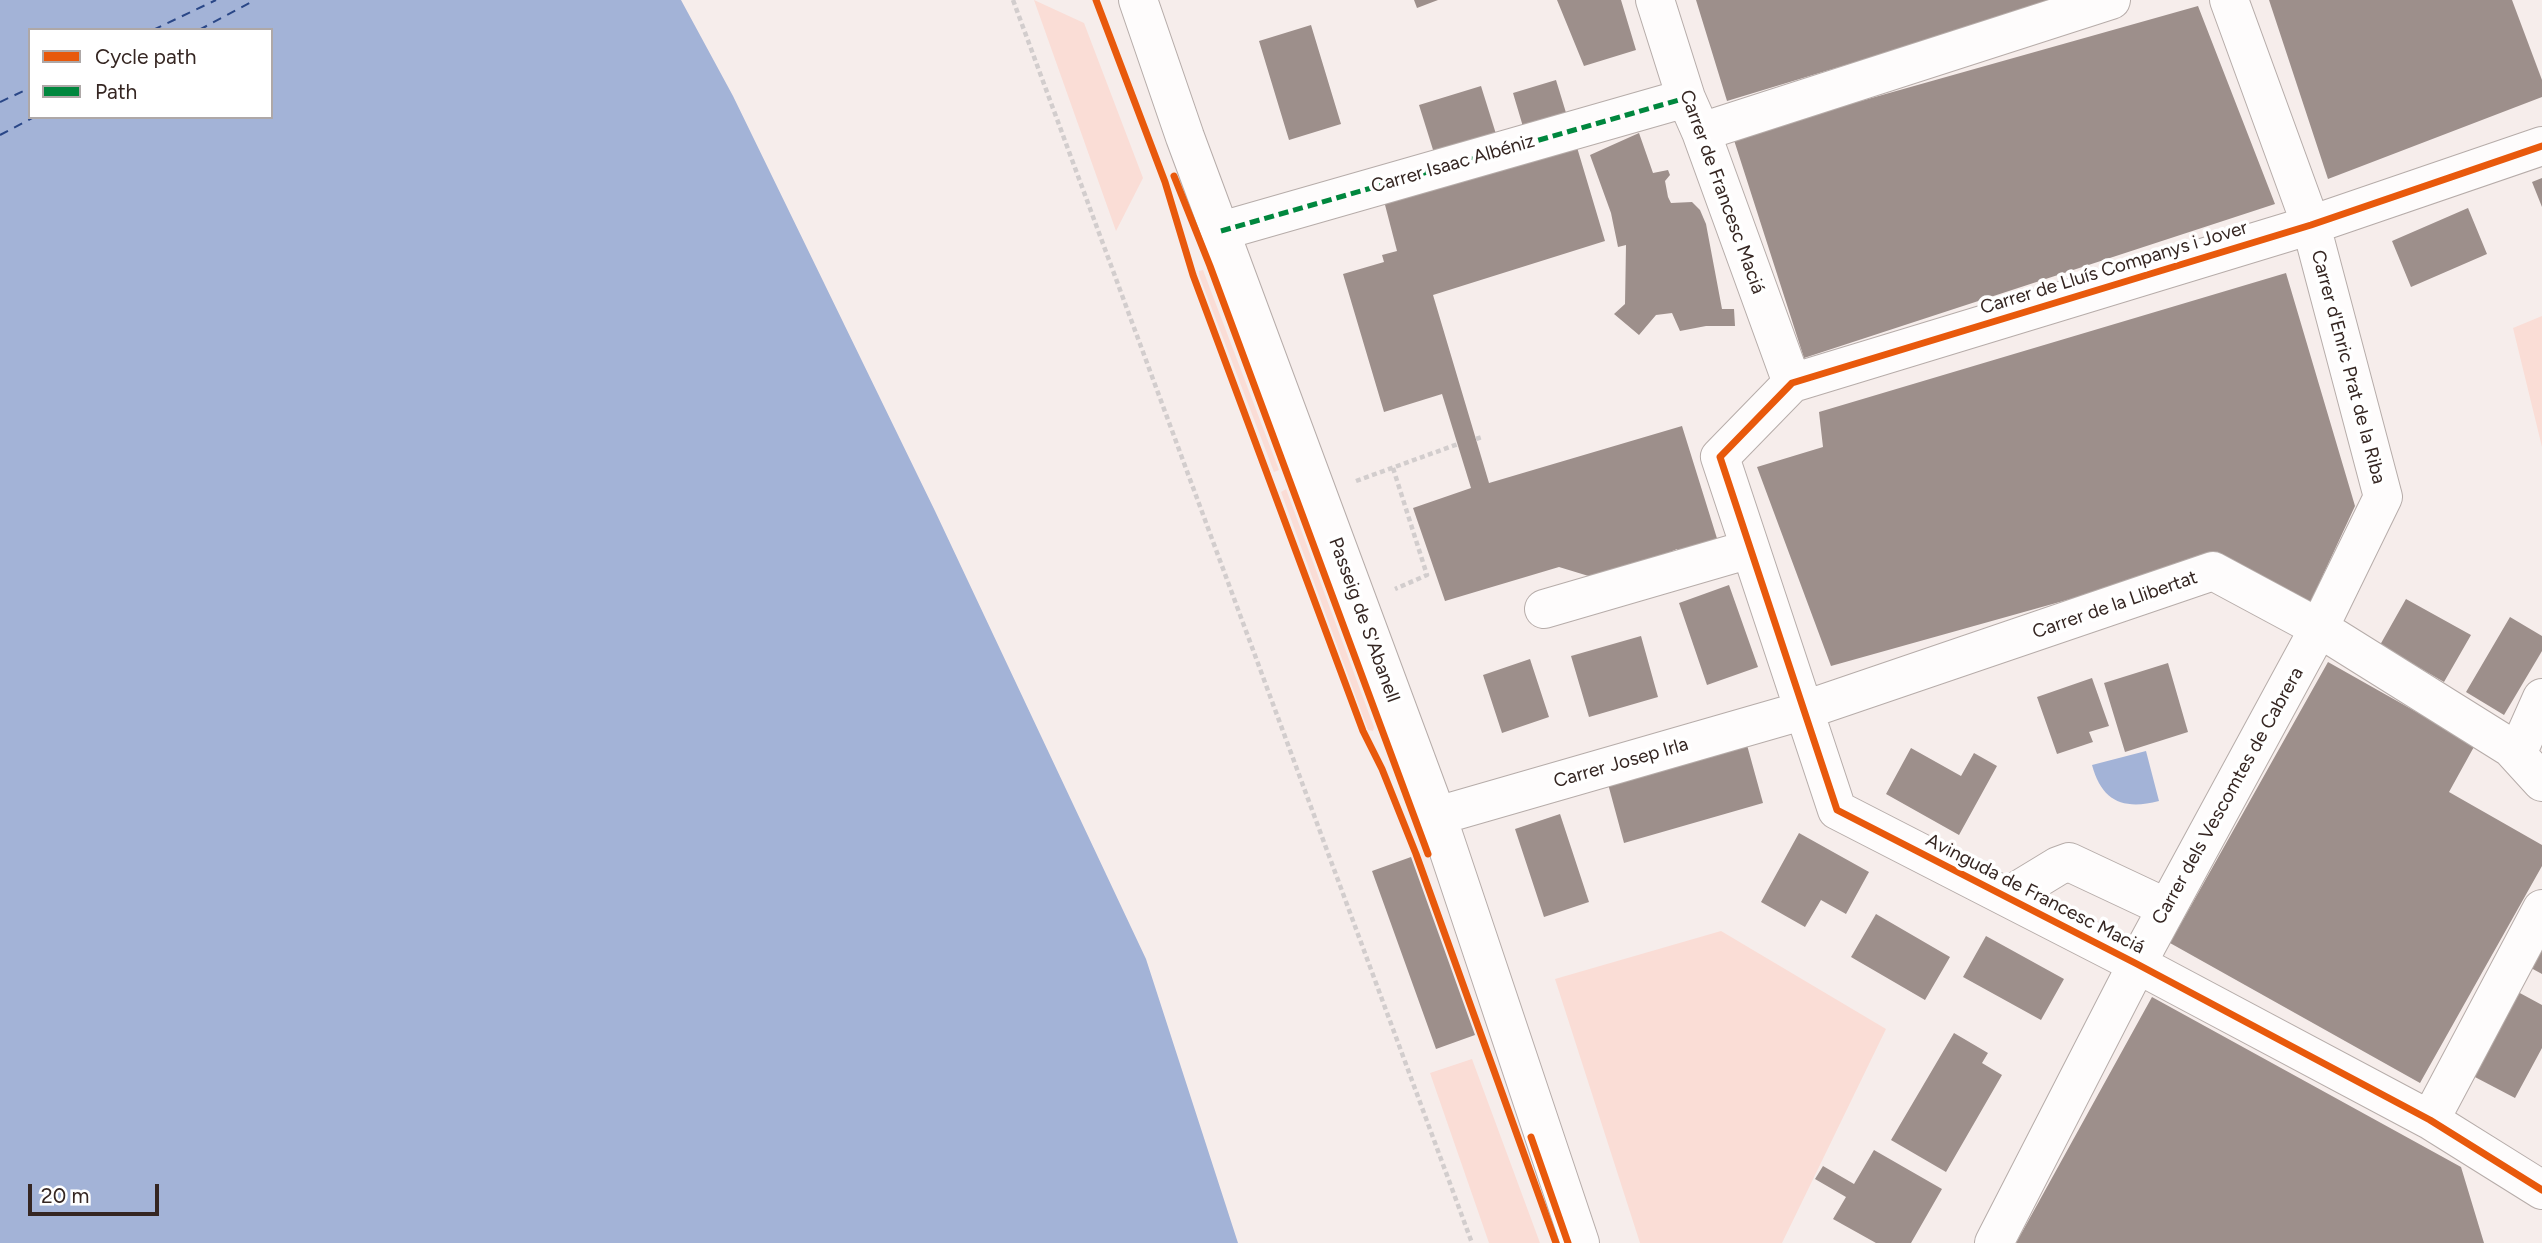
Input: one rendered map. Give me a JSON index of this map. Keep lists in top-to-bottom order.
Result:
{
  "streets": {
    "street": [
      "Carrer Isaac Albéniz",
      "Carrer de Francesc Maciá",
      "Carrer de Lluís Companys i Jover",
      "Carrer d'Enric Prat de la Riba",
      "Carrer de la Llibertat",
      "Passeig de S'Abanell",
      "Carrer Josep Irla",
      "Carrer dels Vescomtes de Cabrera",
      "Avinguda de Francesc Maciá"
    ]
  },
  "crossings": [
    ["Carrer Isaac Albéniz", "Carrer de Francesc Maciá"],
    ["Carrer Isaac Albéniz", "Passeig de S'Abanell"],
    ["Carrer de Francesc Maciá", "Carrer de Lluís Companys i Jover"],
    ["Carrer de Lluís Companys i Jover", "Carrer d'Enric Prat de la Riba"],
    ["Carrer de Lluís Companys i Jover", "Avinguda de Francesc Maciá"],
    ["Carrer d'Enric Prat de la Riba", "Carrer dels Vescomtes de Cabrera"],
    ["Carrer de la Llibertat", "Carrer Josep Irla"],
    ["Carrer de la Llibertat", "Carrer dels Vescomtes de Cabrera"],
    ["Carrer de la Llibertat", "Avinguda de Francesc Maciá"],
    ["Passeig de S'Abanell", "Carrer Josep Irla"],
    ["Carrer Josep Irla", "Avinguda de Francesc Maciá"],
    ["Carrer dels Vescomtes de Cabrera", "Avinguda de Francesc Maciá"]
  ],
  "legend": ["Cycle path", "Path"],
  "scale_bar": "20 m"
}
